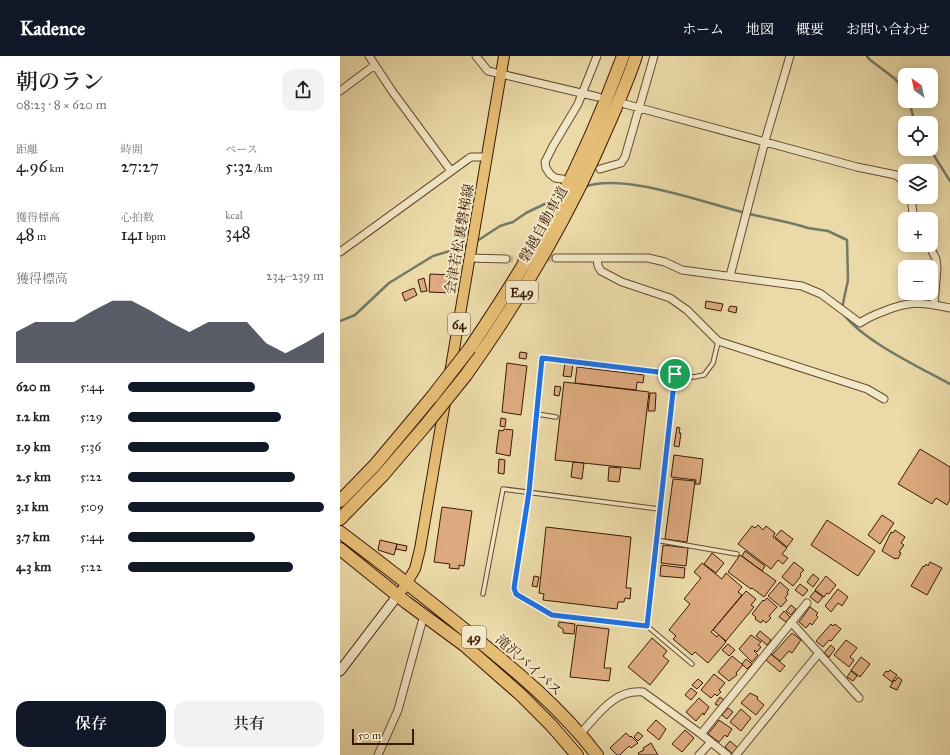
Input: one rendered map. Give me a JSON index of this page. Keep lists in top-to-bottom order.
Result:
{
  "streets": {
    "highway": [
      "磐越自動車道",
      "E49",
      "49",
      "滝沢バイパス"
    ],
    "main road": ["会津若松裏磐梯線", "64"]
  },
  "crossings": [
    ["会津若松裏磐梯線", "滝沢バイパス"]
  ],
  "scale_bar": "50 m",
  "north": "top left",
  "page": {
    "header": "Kadence",
    "nav": [
      "ホーム",
      "地図",
      "概要",
      "お問い合わせ"
    ],
    "heading": ["朝のラン", "08:23 · 8 × 620 m"],
    "map_buttons": ["+", "−"],
    "stats": [
      ["距離", "4.96 km"],
      ["時間", "27:27"],
      ["ペース", "5:32 /km"],
      ["獲得標高", "48 m"],
      ["心拍数", "141 bpm"],
      ["kcal", "348"]
    ],
    "chart": ["獲得標高", "234–239 m"],
    "list": [
      {
        "name": "620 m",
        "note": "5:44"
      },
      {
        "name": "1.2 km",
        "note": "5:29"
      },
      {
        "name": "1.9 km",
        "note": "5:36"
      },
      {
        "name": "2.5 km",
        "note": "5:22"
      },
      {
        "name": "3.1 km",
        "note": "5:09"
      },
      {
        "name": "3.7 km",
        "note": "5:44"
      },
      {
        "name": "4.3 km",
        "note": "5:22"
      }
    ],
    "buttons": ["保存", "共有"],
    "scale": "50 m"
  }
}
